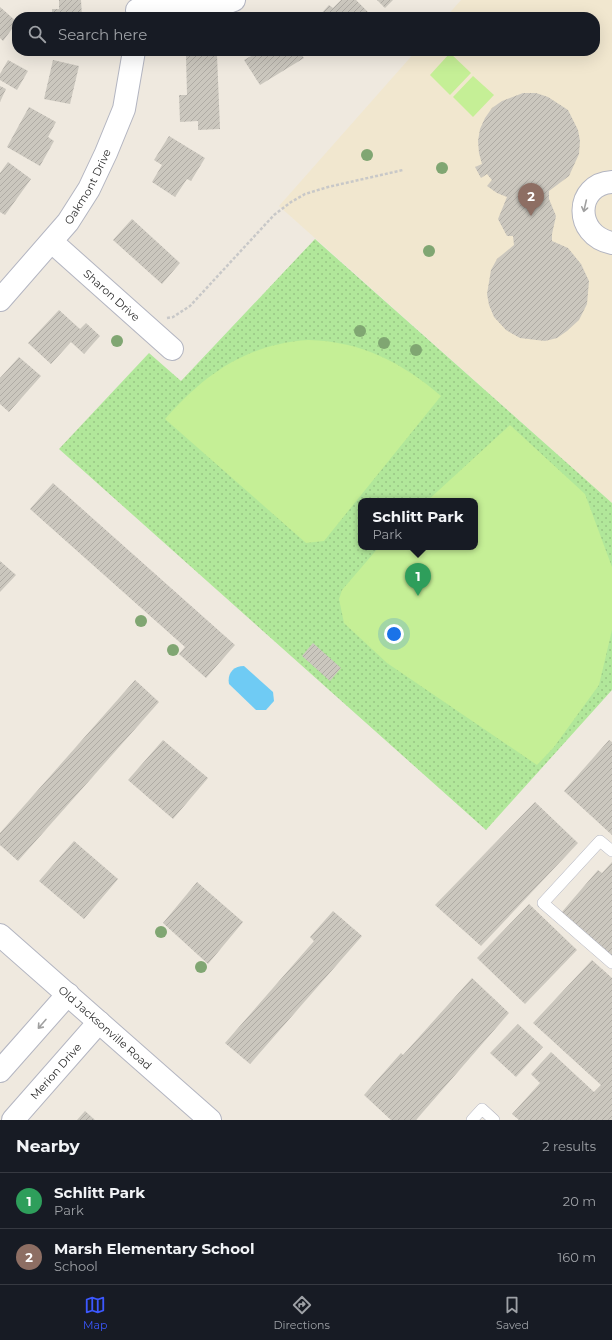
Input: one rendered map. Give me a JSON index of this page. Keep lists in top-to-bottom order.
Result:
{
  "streets": {
    "street": [
      "Oakmont Drive",
      "Sharon Drive",
      "Old Jacksonville Road",
      "Merion Drive"
    ]
  },
  "crossings": [
    ["Oakmont Drive", "Sharon Drive"],
    ["Old Jacksonville Road", "Merion Drive"]
  ],
  "page": {
    "search": "Search here",
    "pins": ["2", "1"],
    "popup": ["Schlitt Park", "Park"],
    "heading": ["Nearby", "2 results"],
    "list": [
      {
        "mark": "1",
        "name": "Schlitt Park",
        "note": "Park",
        "value": "20 m"
      },
      {
        "mark": "2",
        "name": "Marsh Elementary School",
        "note": "School",
        "value": "160 m"
      }
    ],
    "nav": ["Map", "Directions", "Saved"]
  }
}
